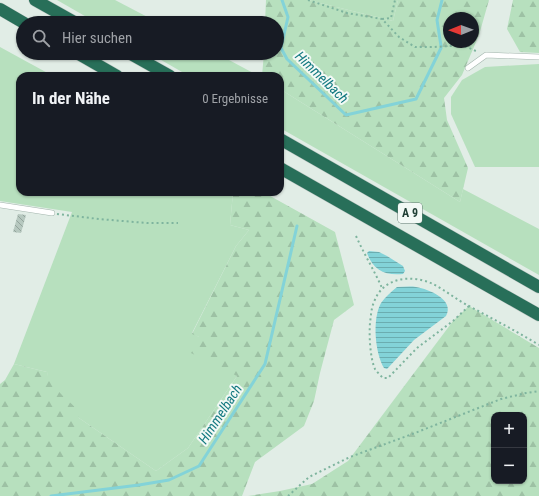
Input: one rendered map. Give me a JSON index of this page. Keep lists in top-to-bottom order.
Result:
{
  "streets": {
    "highway": ["A 9"]
  },
  "water": ["Himmelbach"],
  "north": "left",
  "page": {
    "search": "Hier suchen",
    "heading": ["In der Nähe", "0 Ergebnisse"],
    "map_buttons": ["+", "−"]
  }
}
